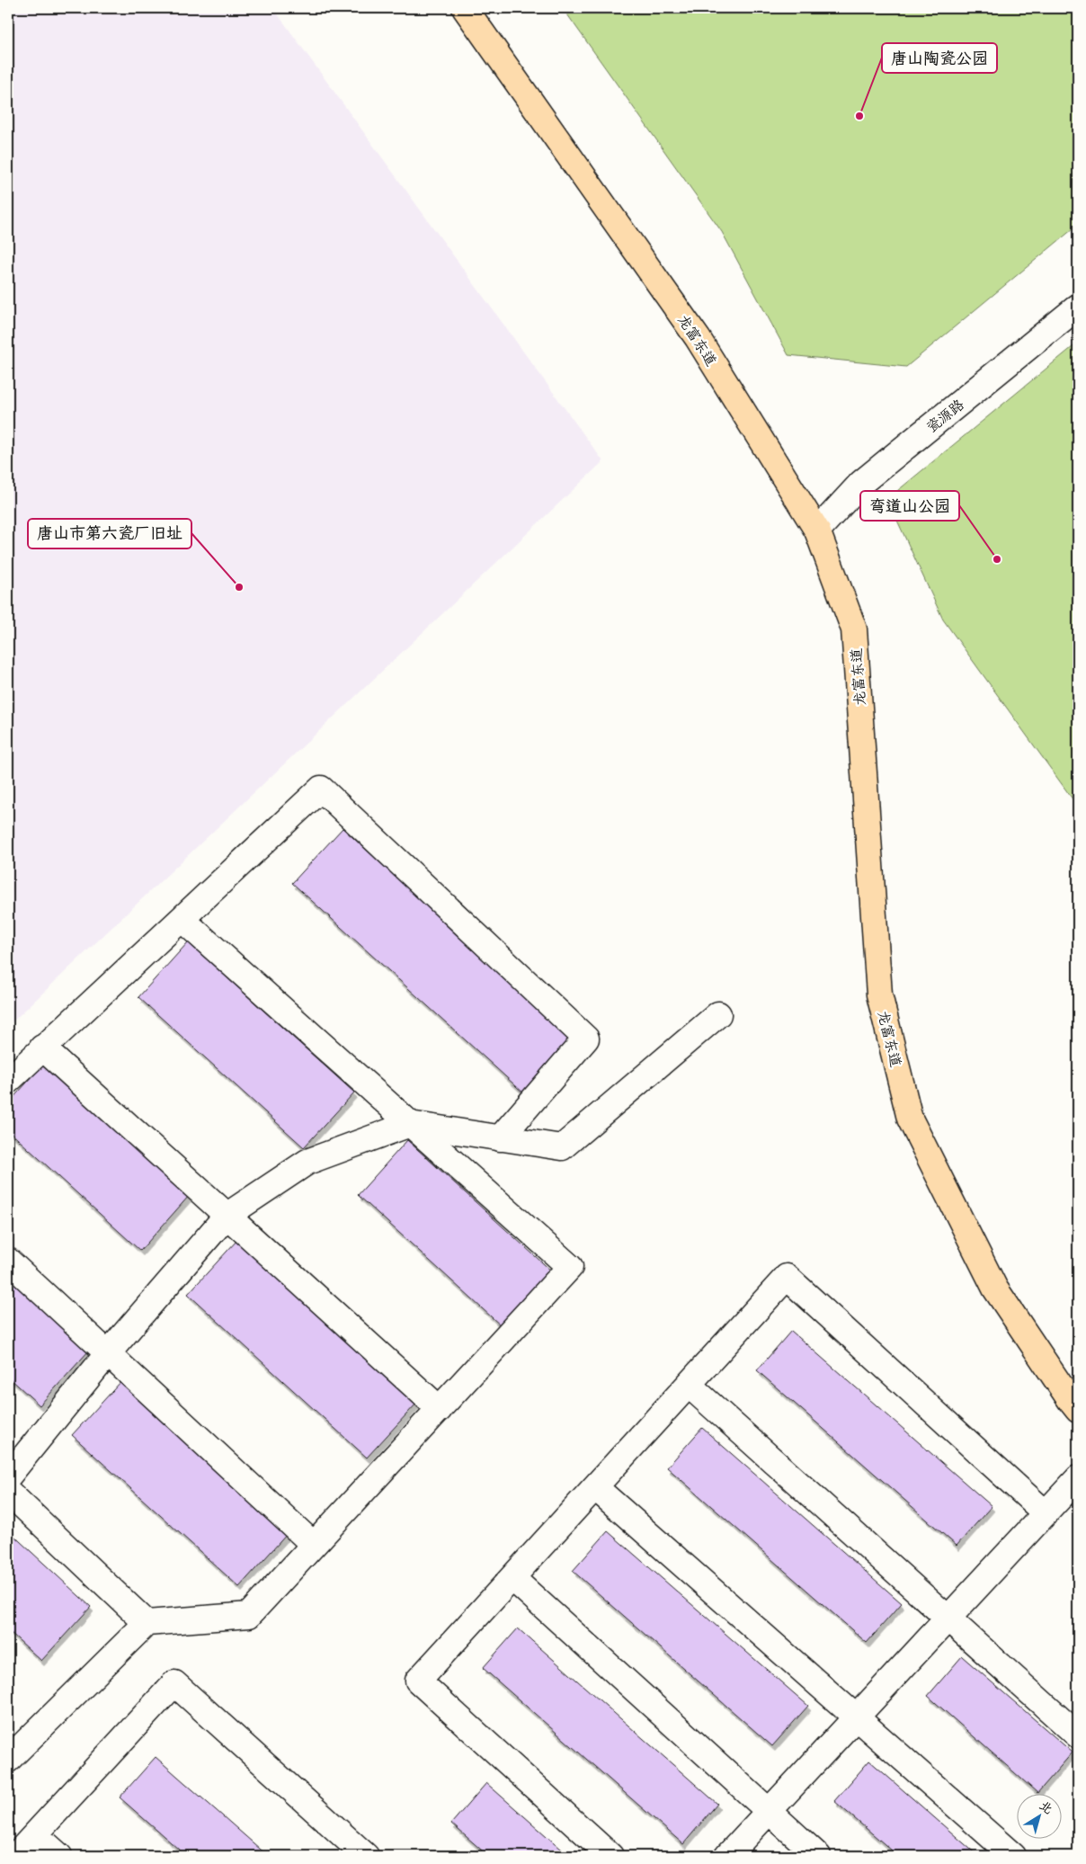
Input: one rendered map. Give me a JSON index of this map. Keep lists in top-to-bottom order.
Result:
{
  "streets": {
    "main road": ["龙富东道"],
    "street": ["瓷源路"]
  },
  "crossings": [
    ["龙富东道", "瓷源路"]
  ],
  "places": ["唐山陶瓷公园", "弯道山公园", "唐山市第六瓷厂旧址"],
  "north": "top right"
}
